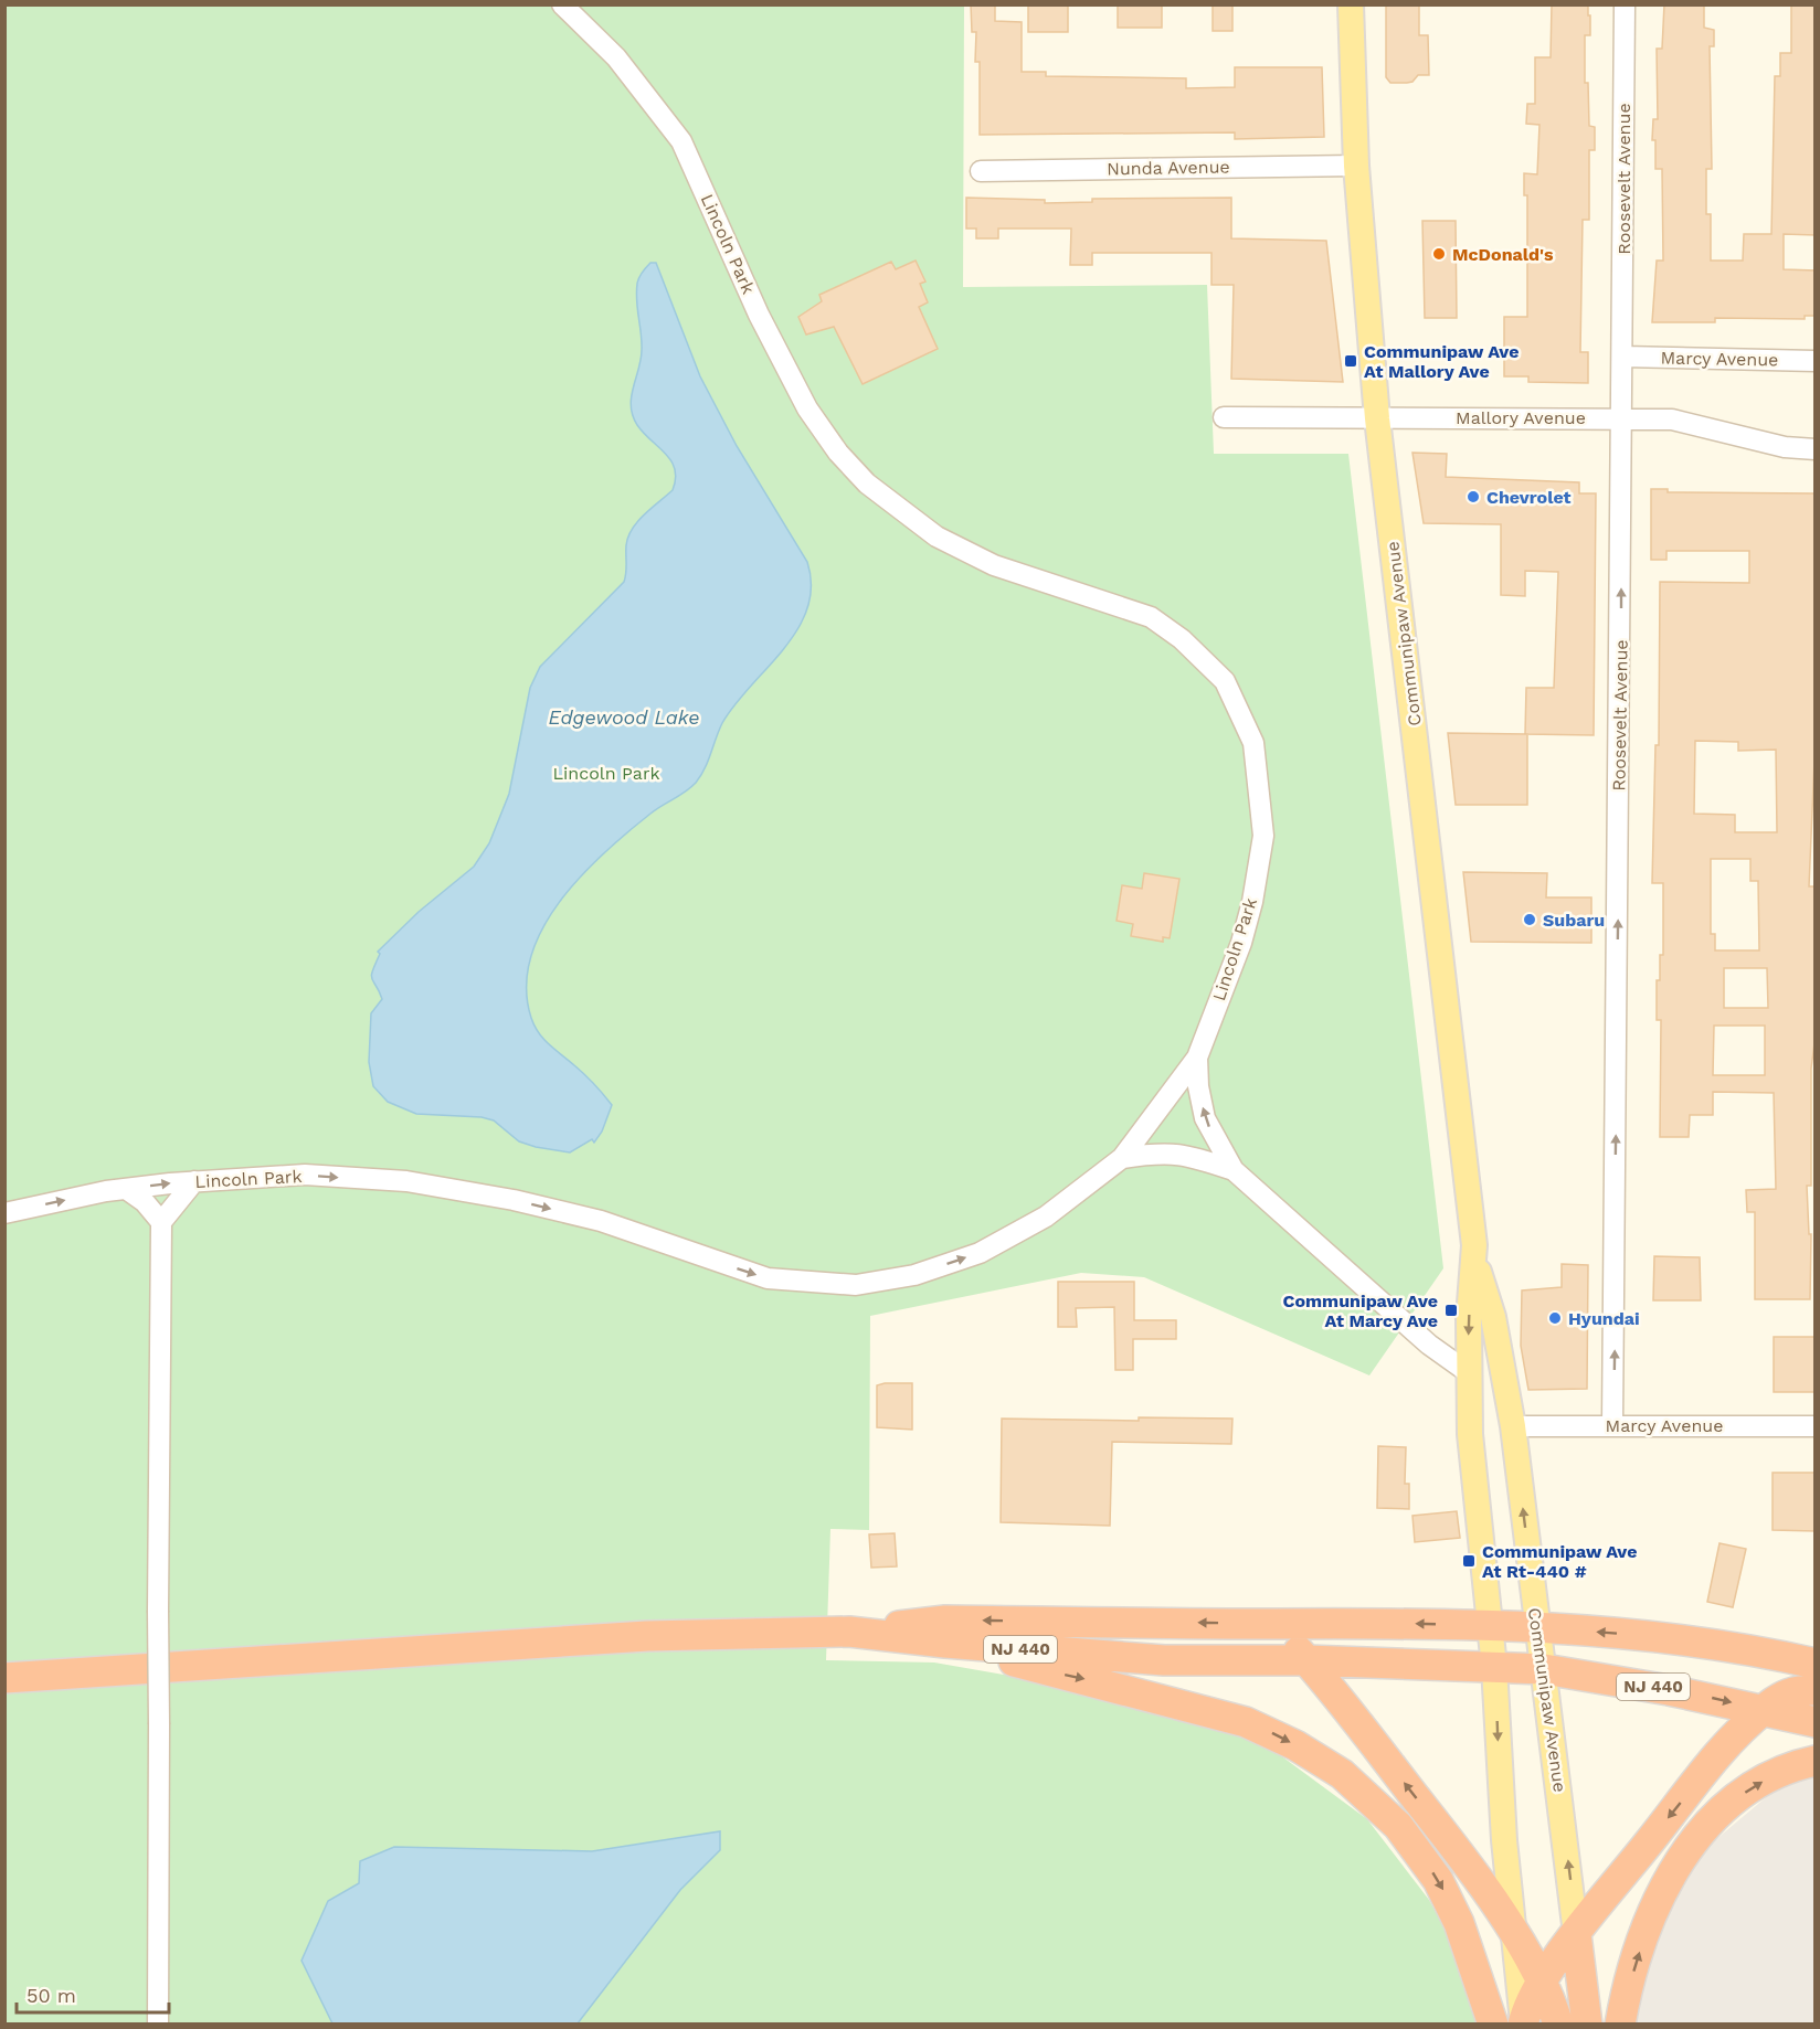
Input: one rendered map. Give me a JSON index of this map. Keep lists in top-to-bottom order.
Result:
{
  "streets": {
    "highway": ["Communipaw Avenue", "NJ 440"],
    "street": [
      "Nunda Avenue",
      "Roosevelt Avenue",
      "Lincoln Park",
      "Marcy Avenue",
      "Mallory Avenue"
    ]
  },
  "crossings": [
    ["Nunda Avenue", "Communipaw Avenue"],
    ["Roosevelt Avenue", "Marcy Avenue"],
    ["Roosevelt Avenue", "Mallory Avenue"],
    ["Lincoln Park", "Communipaw Avenue"],
    ["Marcy Avenue", "Communipaw Avenue"],
    ["Mallory Avenue", "Communipaw Avenue"],
    ["Communipaw Avenue", "NJ 440"]
  ],
  "one_way": ["Roosevelt Avenue"],
  "water": ["Edgewood Lake"],
  "parks": ["Lincoln Park"],
  "places": {
    "other": [
      "McDonald's",
      "Chevrolet",
      "Subaru",
      "Hyundai"
    ],
    "transit": ["Communipaw Ave At Mallory Ave", "Communipaw Ave At Marcy Ave", "Communipaw Ave At Rt-440 #"]
  },
  "scale_bar": "50 m"
}
